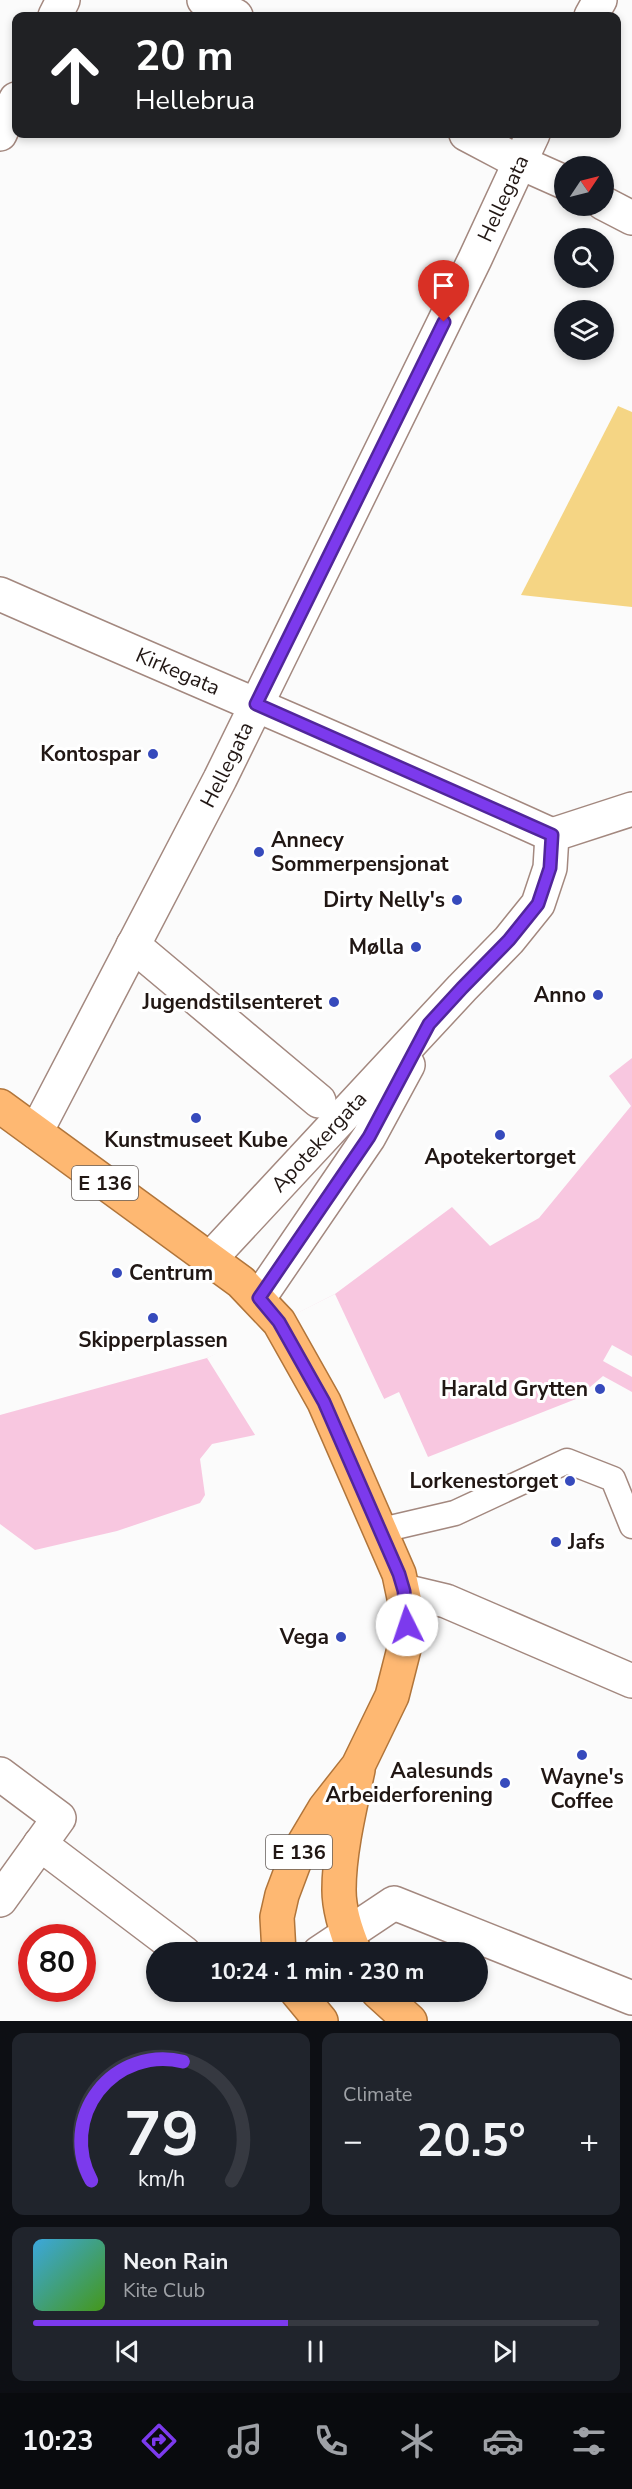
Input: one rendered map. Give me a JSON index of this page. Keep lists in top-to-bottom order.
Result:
{
  "streets": {
    "highway": ["E 136"],
    "street": ["Hellegata", "Kirkegata", "Apotekergata"]
  },
  "crossings": [
    ["Hellegata", "Kirkegata"],
    ["Hellegata", "E 136"],
    ["Kirkegata", "Apotekergata"],
    ["Apotekergata", "E 136"]
  ],
  "places": [
    "Kontospar",
    "Annecy Sommerpensjonat",
    "Dirty Nelly's",
    "Mølla",
    "Anno",
    "Jugendstilsenteret",
    "Kunstmuseet Kube",
    "Apotekertorget",
    "Centrum",
    "Skipperplassen",
    "Harald Grytten",
    "Lorkenestorget",
    "Jafs",
    "Vega",
    "Wayne's Coffee",
    "Aalesunds Arbeiderforening"
  ],
  "north": "top right",
  "page": {
    "turn": ["20 m", "Hellebrua"],
    "limit": "80",
    "trip": "10:24 · 1 min · 230 m",
    "tile": "Climate",
    "heat": ["−", "20.5°", "+"],
    "song": ["Neon Rain", "Kite Club"],
    "tabs": "10:23",
    "gauge": ["79", "km/h"]
  }
}
